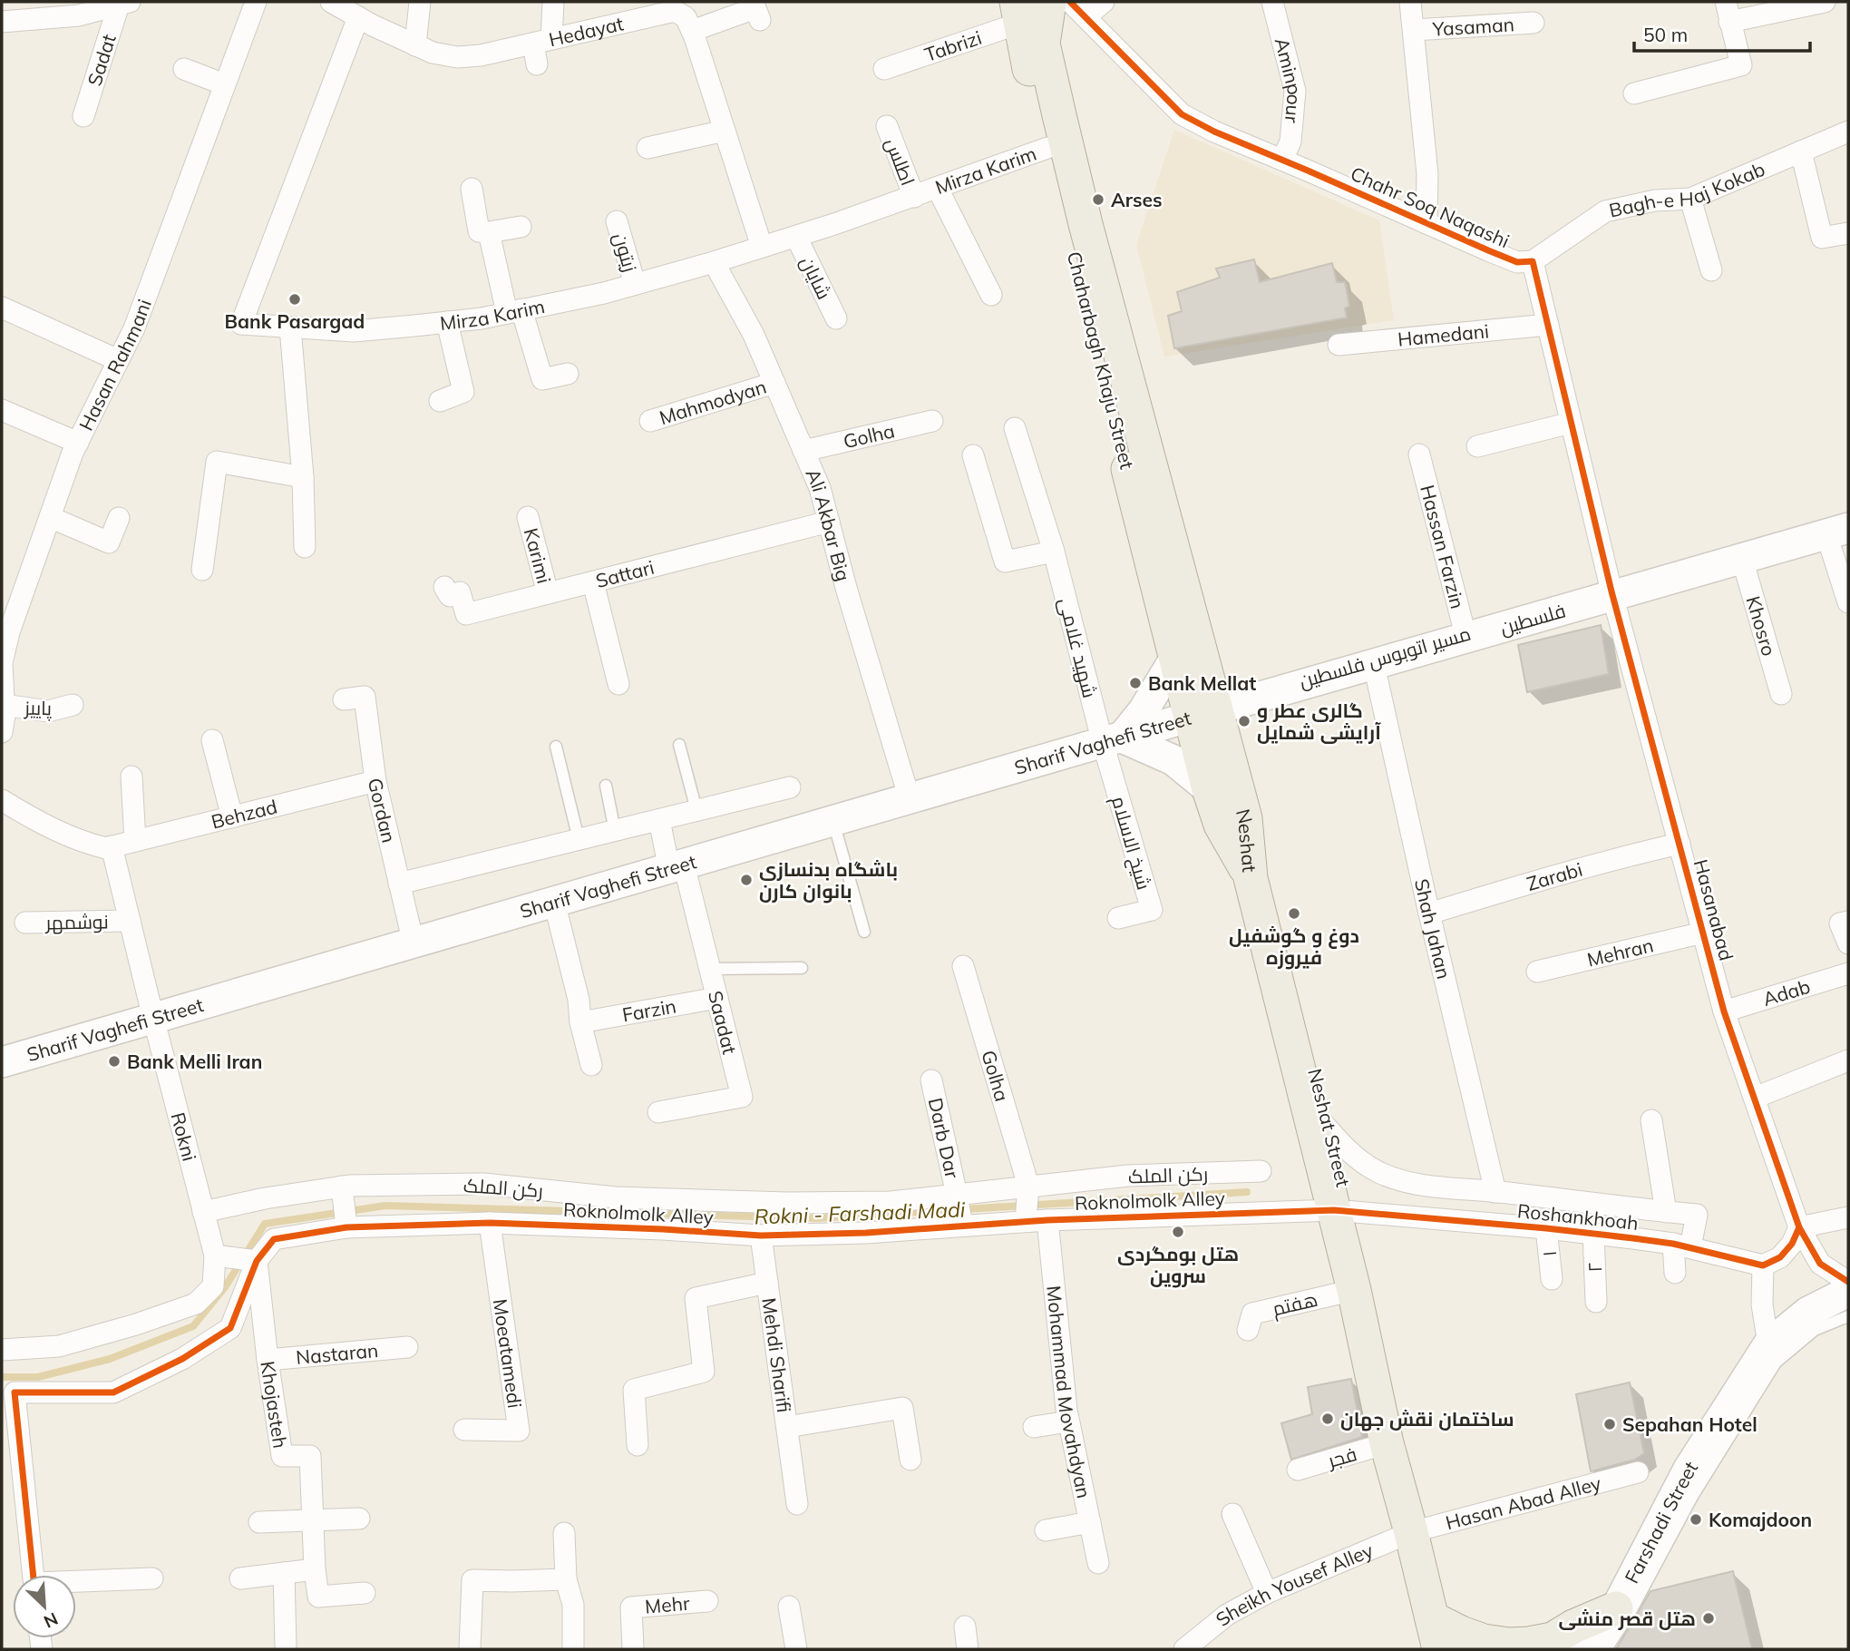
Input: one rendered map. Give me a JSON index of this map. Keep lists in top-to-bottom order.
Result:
{
  "streets": {
    "main road": [
      "Chaharbagh Khaju Street",
      "فلسطین",
      "Sharif Vaghefi Street",
      "Neshat",
      "Neshat Street",
      "Farshadi Street"
    ],
    "street": [
      "Yasaman",
      "Hedayat",
      "Tabrizi",
      "Sadat",
      "Aminpour",
      "اطلس",
      "Mirza Karim",
      "Bagh-e Haj Kokab",
      "Chahr Soq Naqashi",
      "زیتون",
      "شایان",
      "Hamedani",
      "Hasan Rahmani",
      "Mahmodyan",
      "Golha",
      "Ali Akbar Big",
      "Hassan Farzin",
      "Karimi",
      "Sattari",
      "Khosro",
      "شهید غلامی",
      "پاییز",
      "Gordan",
      "Behzad",
      "شیخ الاسلام",
      "Zarabi",
      "Hasanabad",
      "نوشمهر",
      "Shah Jahan",
      "Mehran",
      "Adab",
      "Farzin",
      "Saadat",
      "Rokni",
      "Darb Dar",
      "رکن الملک",
      "Roknolmolk Alley",
      "Roshankhoah",
      "۱",
      "۲",
      "هفتم",
      "Nastaran",
      "Moeatamedi",
      "Mehdi Sharifi",
      "Mohammad Movahdyan",
      "Khojasteh",
      "فجر",
      "Hasan Abad Alley",
      "Sheikh Yousef Alley",
      "Mehr"
    ],
    "lane": ["مسیر اتوبوس فلسطین"]
  },
  "crossings": [
    ["Hedayat", "Mirza Karim"],
    ["Tabrizi", "Chaharbagh Khaju Street"],
    ["Aminpour", "Chahr Soq Naqashi"],
    ["اطلس", "Mirza Karim"],
    ["Mirza Karim", "زیتون"],
    ["Mirza Karim", "شایان"],
    ["Mirza Karim", "Chaharbagh Khaju Street"],
    ["Mirza Karim", "Ali Akbar Big"],
    ["Bagh-e Haj Kokab", "Chahr Soq Naqashi"],
    ["Chaharbagh Khaju Street", "فلسطین"],
    ["Chaharbagh Khaju Street", "مسیر اتوبوس فلسطین"],
    ["Chaharbagh Khaju Street", "Sharif Vaghefi Street"],
    ["Chaharbagh Khaju Street", "Neshat"],
    ["Hasan Rahmani", "پاییز"],
    ["Mahmodyan", "Ali Akbar Big"],
    ["Golha", "Ali Akbar Big"],
    ["Golha", "رکن الملک"],
    ["Ali Akbar Big", "Sattari"],
    ["Ali Akbar Big", "Sharif Vaghefi Street"],
    ["Hassan Farzin", "فلسطین"],
    ["Hassan Farzin", "مسیر اتوبوس فلسطین"],
    ["Karimi", "Sattari"],
    ["فلسطین", "Khosro"],
    ["فلسطین", "مسیر اتوبوس فلسطین"],
    ["فلسطین", "Sharif Vaghefi Street"],
    ["فلسطین", "Neshat"],
    ["فلسطین", "Hasanabad"],
    ["فلسطین", "Shah Jahan"],
    ["شهید غلامی", "Sharif Vaghefi Street"],
    ["شهید غلامی", "شیخ الاسلام"],
    ["مسیر اتوبوس فلسطین", "Sharif Vaghefi Street"],
    ["مسیر اتوبوس فلسطین", "Neshat"],
    ["Sharif Vaghefi Street", "Gordan"],
    ["Sharif Vaghefi Street", "Neshat"],
    ["Sharif Vaghefi Street", "شیخ الاسلام"],
    ["Sharif Vaghefi Street", "Saadat"],
    ["Sharif Vaghefi Street", "Rokni"],
    ["Gordan", "Behzad"],
    ["Neshat", "Neshat Street"],
    ["Zarabi", "Hasanabad"],
    ["Zarabi", "Shah Jahan"],
    ["Hasanabad", "Mehran"],
    ["Hasanabad", "Adab"],
    ["Shah Jahan", "Roshankhoah"],
    ["Farzin", "Saadat"],
    ["Neshat Street", "Roknolmolk Alley"],
    ["Neshat Street", "Roshankhoah"],
    ["Neshat Street", "هفتم"],
    ["Neshat Street", "فجر"],
    ["Neshat Street", "Hasan Abad Alley"],
    ["Neshat Street", "Sheikh Yousef Alley"],
    ["Rokni", "رکن الملک"],
    ["Darb Dar", "رکن الملک"],
    ["Darb Dar", "Roknolmolk Alley"],
    ["Roknolmolk Alley", "Roshankhoah"],
    ["Roknolmolk Alley", "Moeatamedi"],
    ["Roknolmolk Alley", "Mehdi Sharifi"],
    ["Roknolmolk Alley", "Mohammad Movahdyan"],
    ["Roknolmolk Alley", "Khojasteh"],
    ["Roshankhoah", "۱"],
    ["Roshankhoah", "۲"],
    ["Nastaran", "Khojasteh"],
    ["Hasan Abad Alley", "Sheikh Yousef Alley"]
  ],
  "water": ["Rokni - Farshadi Madi"],
  "places": [
    "Arses",
    "Bank Pasargad",
    "Bank Mellat",
    "گالری عطر و آرایشی شمایل",
    "باشگاه بدنسازی بانوان کارن",
    "دوغ و گوشفیل فیروزه",
    "Bank Melli Iran",
    "هتل بومگردی سروین",
    "ساختمان نقش جهان",
    "Sepahan Hotel",
    "Komajdoon",
    "هتل قصر منشی"
  ],
  "scale_bar": "50 m",
  "north": "bottom right"
}
